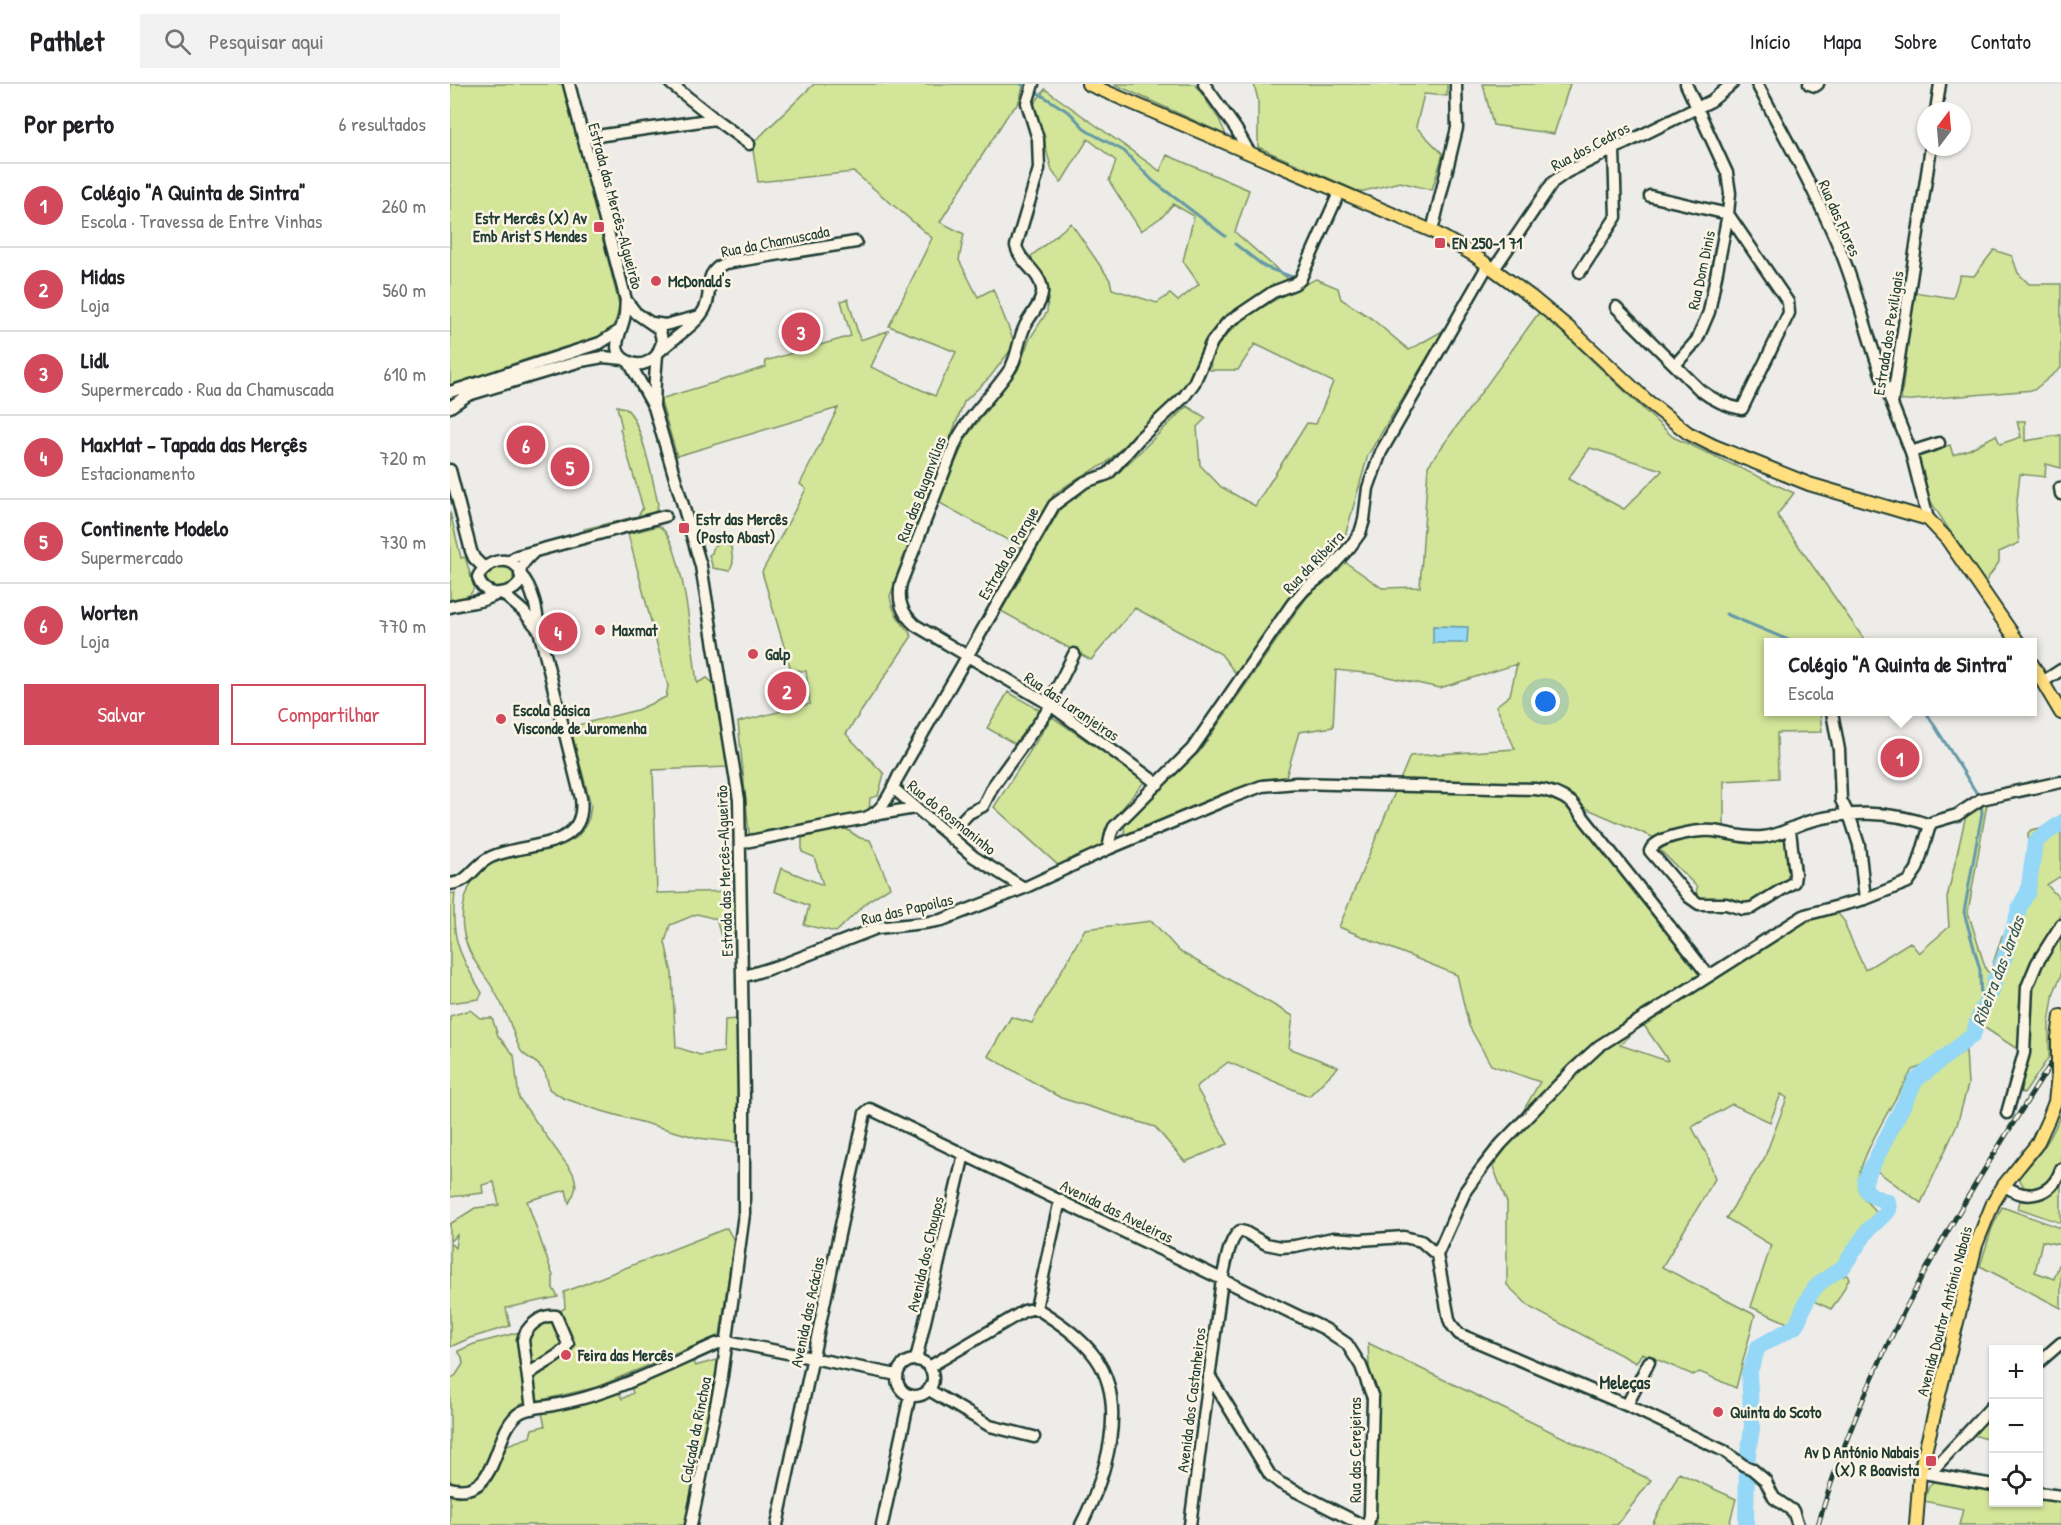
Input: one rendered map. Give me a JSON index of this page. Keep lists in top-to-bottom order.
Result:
{
  "streets": {
    "main road": ["Avenida Doutor António Nabais"],
    "street": [
      "Rua dos Cedros",
      "Estrada das Mercês-Algueirão",
      "Rua das Flores",
      "Rua da Chamuscada",
      "Rua Dom Dinis",
      "Estrada dos Pexiligais",
      "Rua das Buganvílias",
      "Estrada do Parque",
      "Rua da Ribeira",
      "Rua das Laranjeiras",
      "Rua do Rosmaninho",
      "Rua das Papoilas",
      "Avenida das Aveleiras",
      "Avenida dos Choupos",
      "Avenida das Acácias",
      "Avenida dos Castanheiros",
      "Calçada da Rinchoa",
      "Rua das Cerejeiras"
    ]
  },
  "crossings": [
    ["Rua dos Cedros", "Rua da Ribeira"],
    ["Estrada das Mercês-Algueirão", "Rua das Papoilas"],
    ["Estrada das Mercês-Algueirão", "Calçada da Rinchoa"],
    ["Rua das Flores", "Estrada dos Pexiligais"],
    ["Rua das Buganvílias", "Estrada do Parque"],
    ["Rua das Buganvílias", "Rua das Laranjeiras"],
    ["Estrada do Parque", "Rua das Laranjeiras"],
    ["Estrada do Parque", "Rua do Rosmaninho"],
    ["Rua da Ribeira", "Rua das Laranjeiras"],
    ["Rua da Ribeira", "Rua das Papoilas"],
    ["Rua do Rosmaninho", "Rua das Papoilas"],
    ["Avenida das Aveleiras", "Avenida dos Choupos"],
    ["Avenida das Aveleiras", "Avenida das Acácias"],
    ["Avenida das Aveleiras", "Avenida dos Castanheiros"],
    ["Avenida das Aveleiras", "Rua das Cerejeiras"]
  ],
  "districts": ["Meleças"],
  "water": ["Ribeira das Jardas"],
  "places": {
    "transit": [
      "Estr Mercês (X) Av Emb Arist S Mendes",
      "EN 250-1 71",
      "Estr das Mercês (Posto Abast)",
      "Av D António Nabais (X) R Boavista"
    ],
    "other": [
      "McDonald's",
      "Maxmat",
      "Galp",
      "Escola Básica Visconde de Juromenha",
      "Feira das Mercês",
      "Quinta do Scoto"
    ]
  },
  "north": "top",
  "page": {
    "header": "Pathlet",
    "search": "Pesquisar aqui",
    "nav": [
      "Início",
      "Mapa",
      "Sobre",
      "Contato"
    ],
    "heading": ["Por perto", "6 resultados"],
    "list": [
      {
        "mark": "1",
        "name": "Colégio \"A Quinta de Sintra\"",
        "note": "Escola · Travessa de Entre Vinhas",
        "value": "260 m"
      },
      {
        "mark": "2",
        "name": "Midas",
        "note": "Loja",
        "value": "560 m"
      },
      {
        "mark": "3",
        "name": "Lidl",
        "note": "Supermercado · Rua da Chamuscada",
        "value": "610 m"
      },
      {
        "mark": "4",
        "name": "MaxMat - Tapada das Merçês",
        "note": "Estacionamento",
        "value": "720 m"
      },
      {
        "mark": "5",
        "name": "Continente Modelo",
        "note": "Supermercado",
        "value": "730 m"
      },
      {
        "mark": "6",
        "name": "Worten",
        "note": "Loja",
        "value": "770 m"
      }
    ],
    "pins": [
      "3",
      "6",
      "5",
      "4",
      "2",
      "1"
    ],
    "popup": ["Colégio \"A Quinta de Sintra\"", "Escola"],
    "buttons": ["Salvar", "Compartilhar"],
    "map_buttons": ["+", "−"]
  }
}
